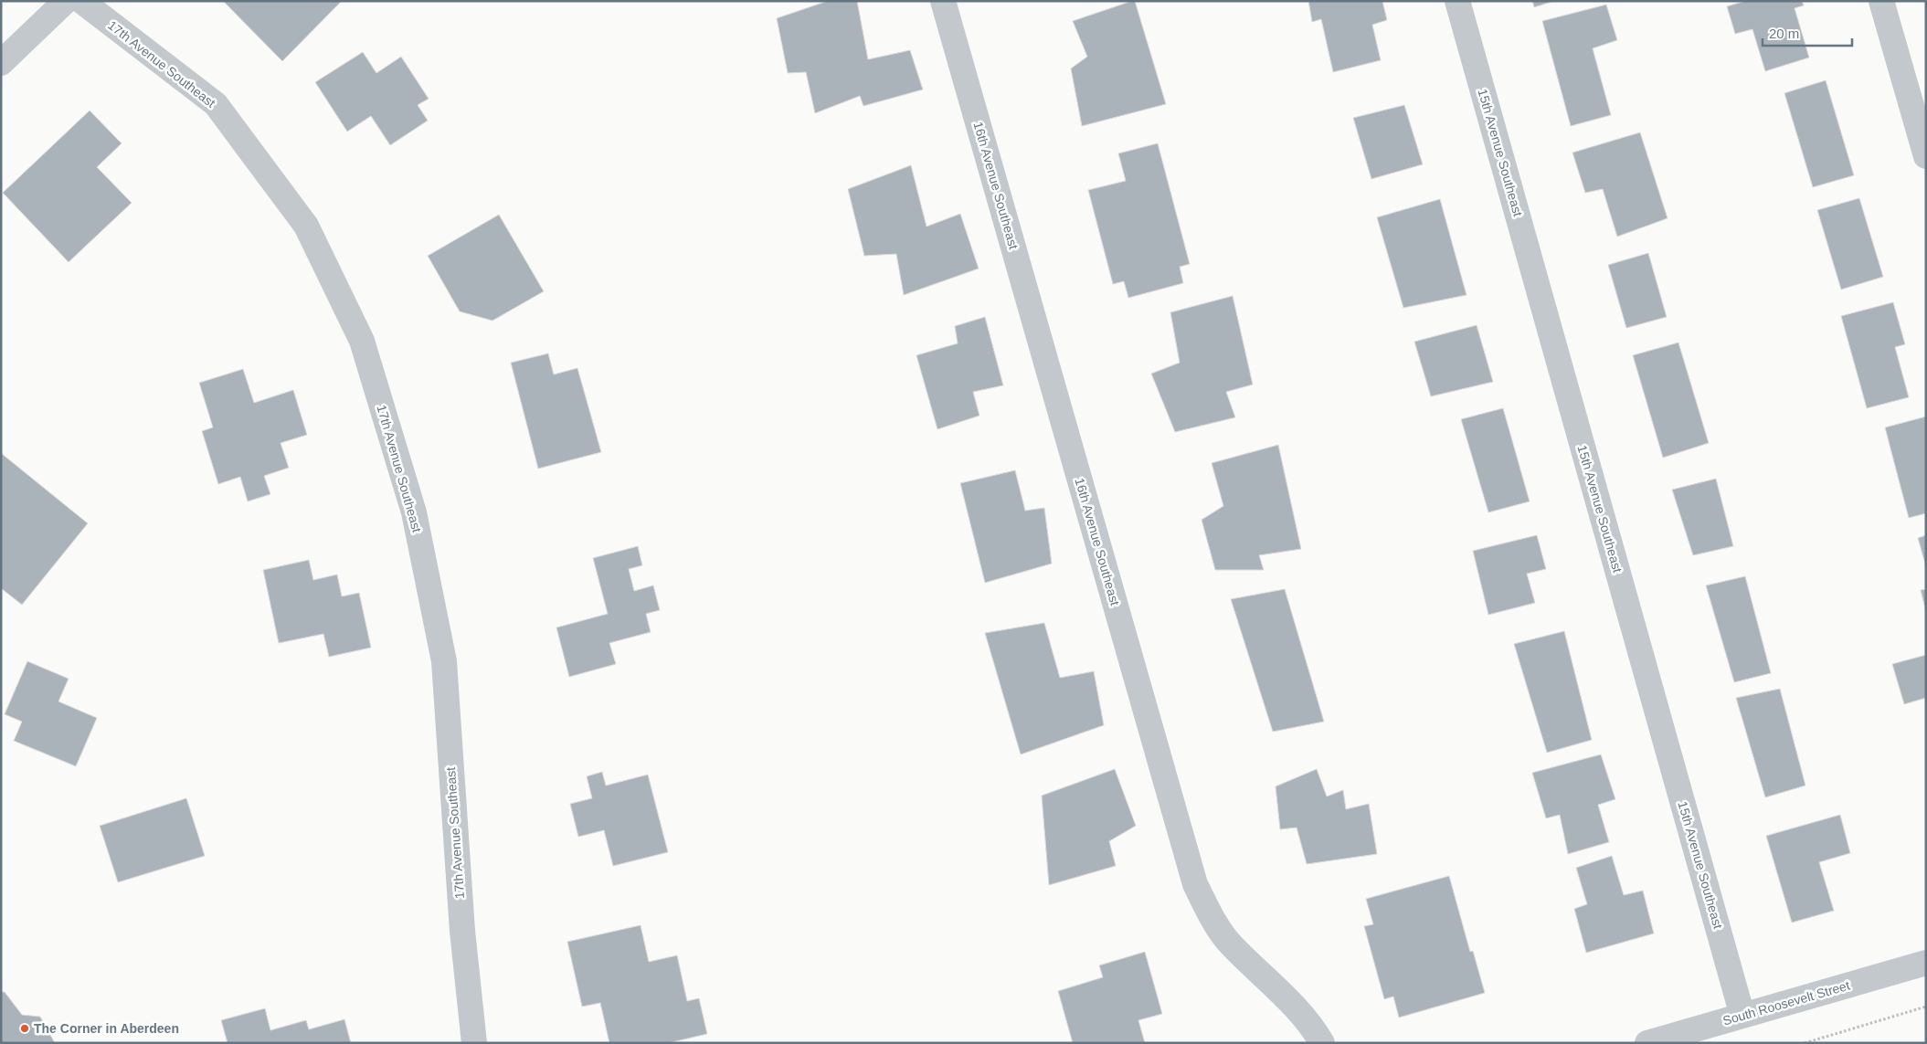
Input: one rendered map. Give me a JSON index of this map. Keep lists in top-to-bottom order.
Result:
{
  "streets": {
    "street": [
      "17th Avenue Southeast",
      "15th Avenue Southeast",
      "16th Avenue Southeast",
      "South Roosevelt Street"
    ]
  },
  "crossings": [
    ["15th Avenue Southeast", "South Roosevelt Street"]
  ],
  "places": ["The Corner in Aberdeen"],
  "scale_bar": "20 m"
}
